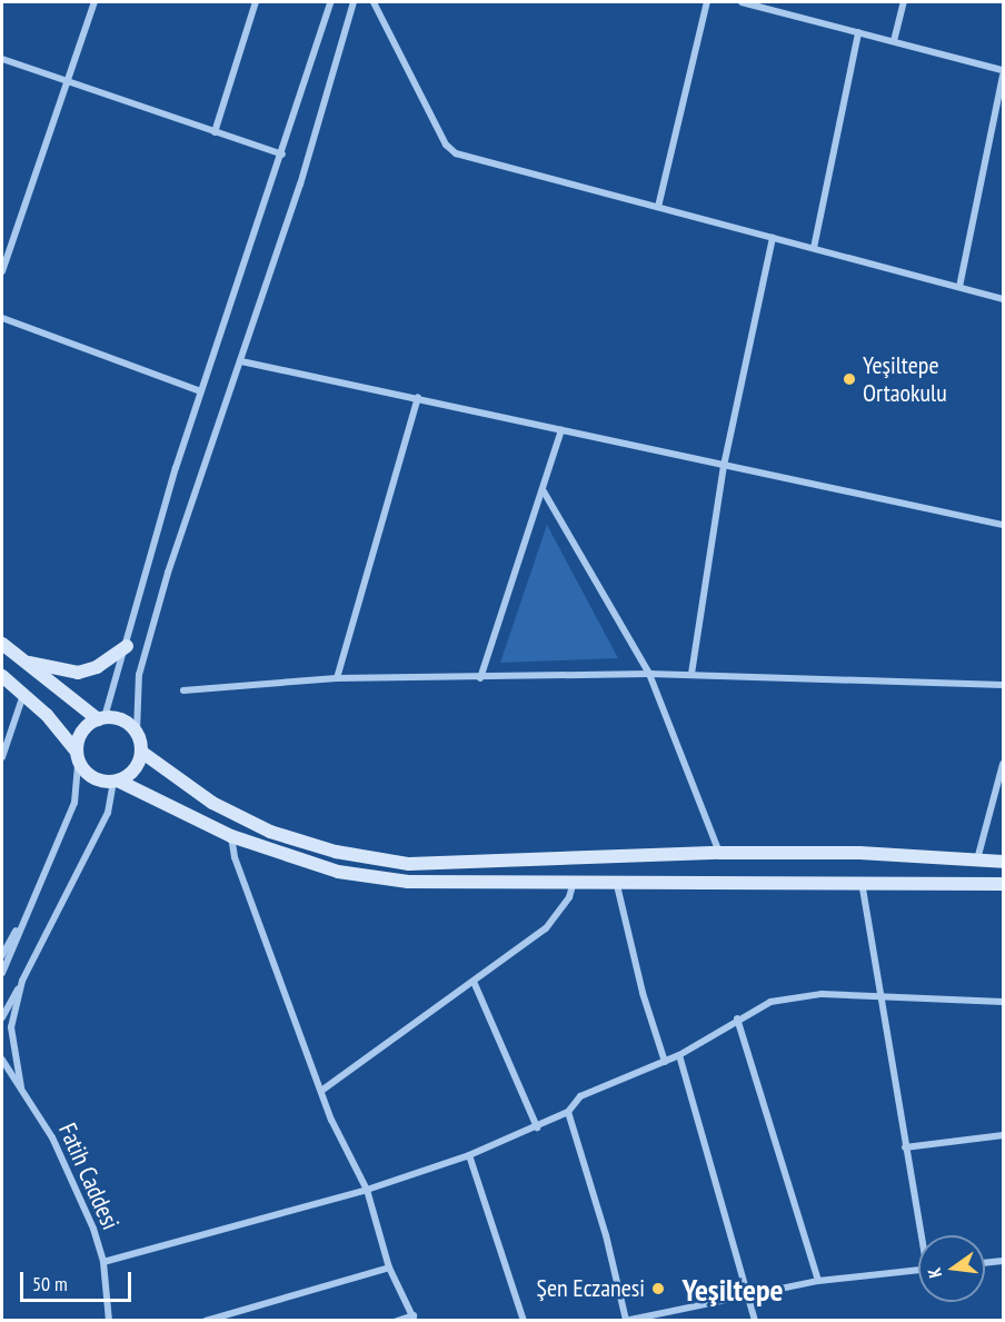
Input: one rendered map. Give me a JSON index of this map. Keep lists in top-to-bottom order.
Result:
{
  "streets": {
    "street": ["Fatih Caddesi"]
  },
  "districts": ["Yeşiltepe"],
  "places": ["Yeşiltepe Ortaokulu", "Şen Eczanesi"],
  "scale_bar": "50 m",
  "north": "left"
}
